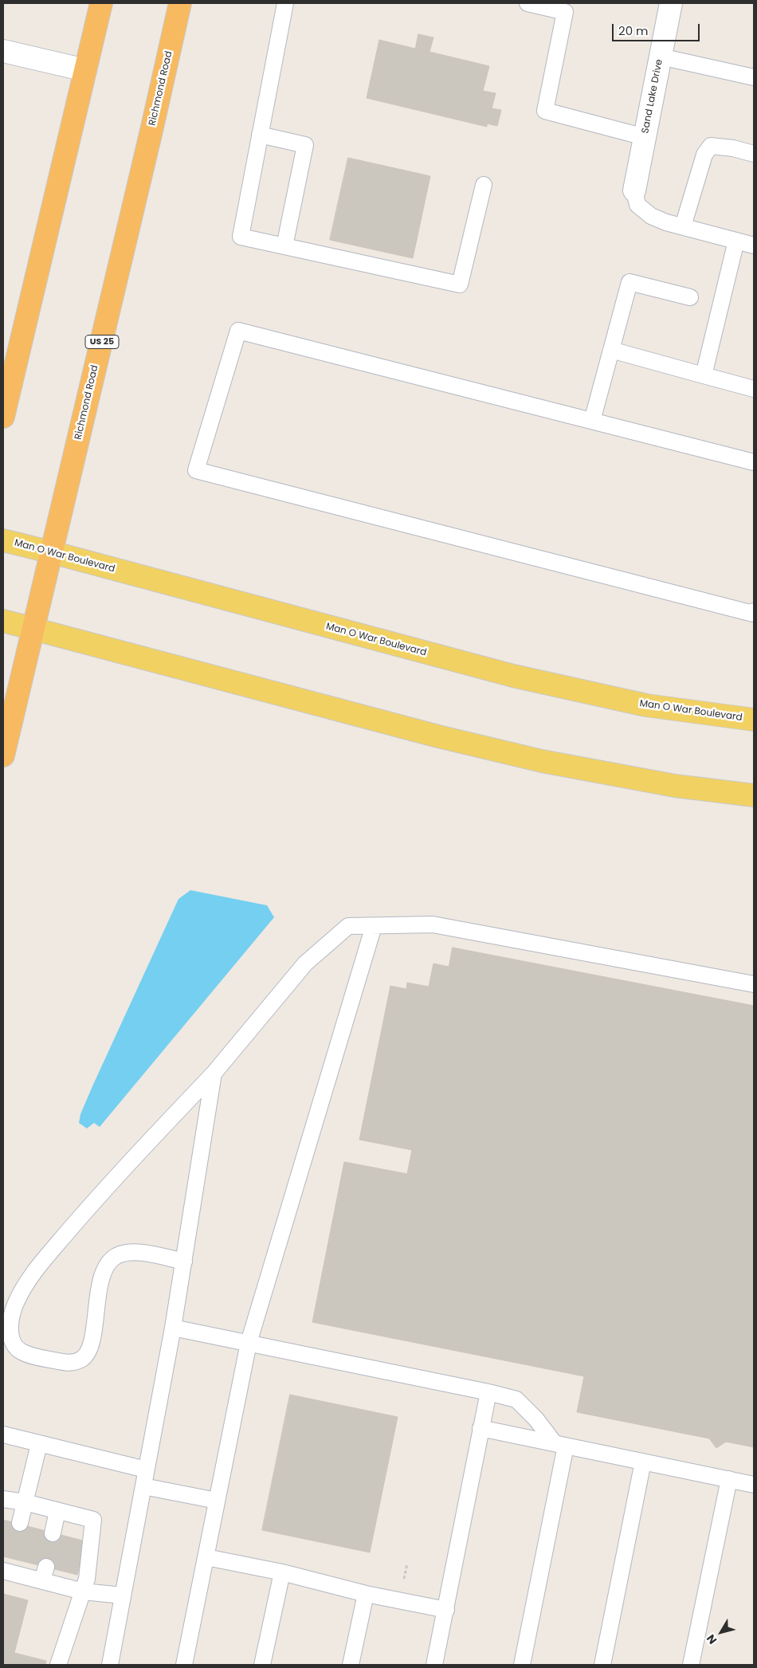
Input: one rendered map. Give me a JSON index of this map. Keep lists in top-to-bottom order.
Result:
{
  "streets": {
    "highway": ["Richmond Road", "US 25"],
    "main road": ["Man O War Boulevard"],
    "street": ["Sand Lake Drive"]
  },
  "crossings": [
    ["Richmond Road", "Man O War Boulevard"]
  ],
  "scale_bar": "20 m",
  "north": "bottom left"
}
